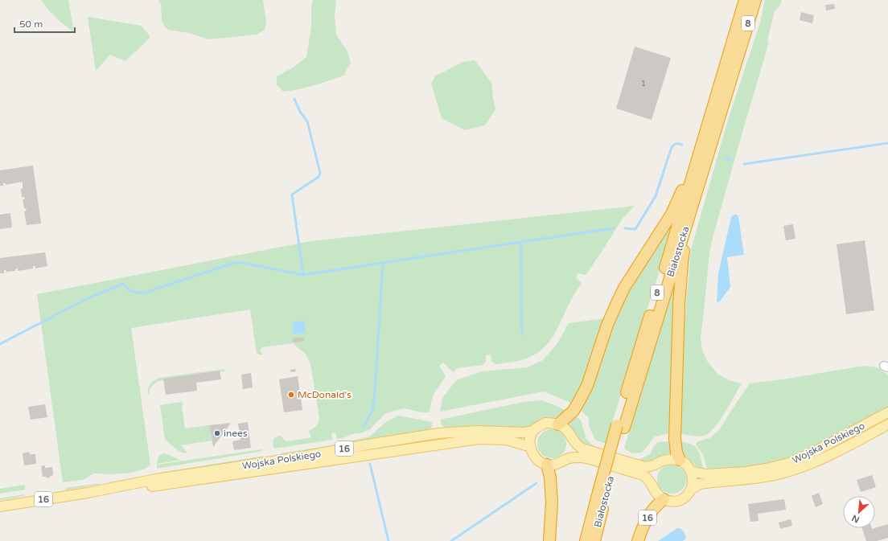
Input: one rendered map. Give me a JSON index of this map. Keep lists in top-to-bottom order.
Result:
{
  "streets": {
    "highway": ["8", "Białostocka", "16"],
    "main road": ["Wojska Polskiego"]
  },
  "crossings": [
    ["Wojska Polskiego", "16"]
  ],
  "places": ["McDonald's", "inees"],
  "house_numbers": ["1"],
  "scale_bar": "50 m",
  "north": "bottom left"
}
